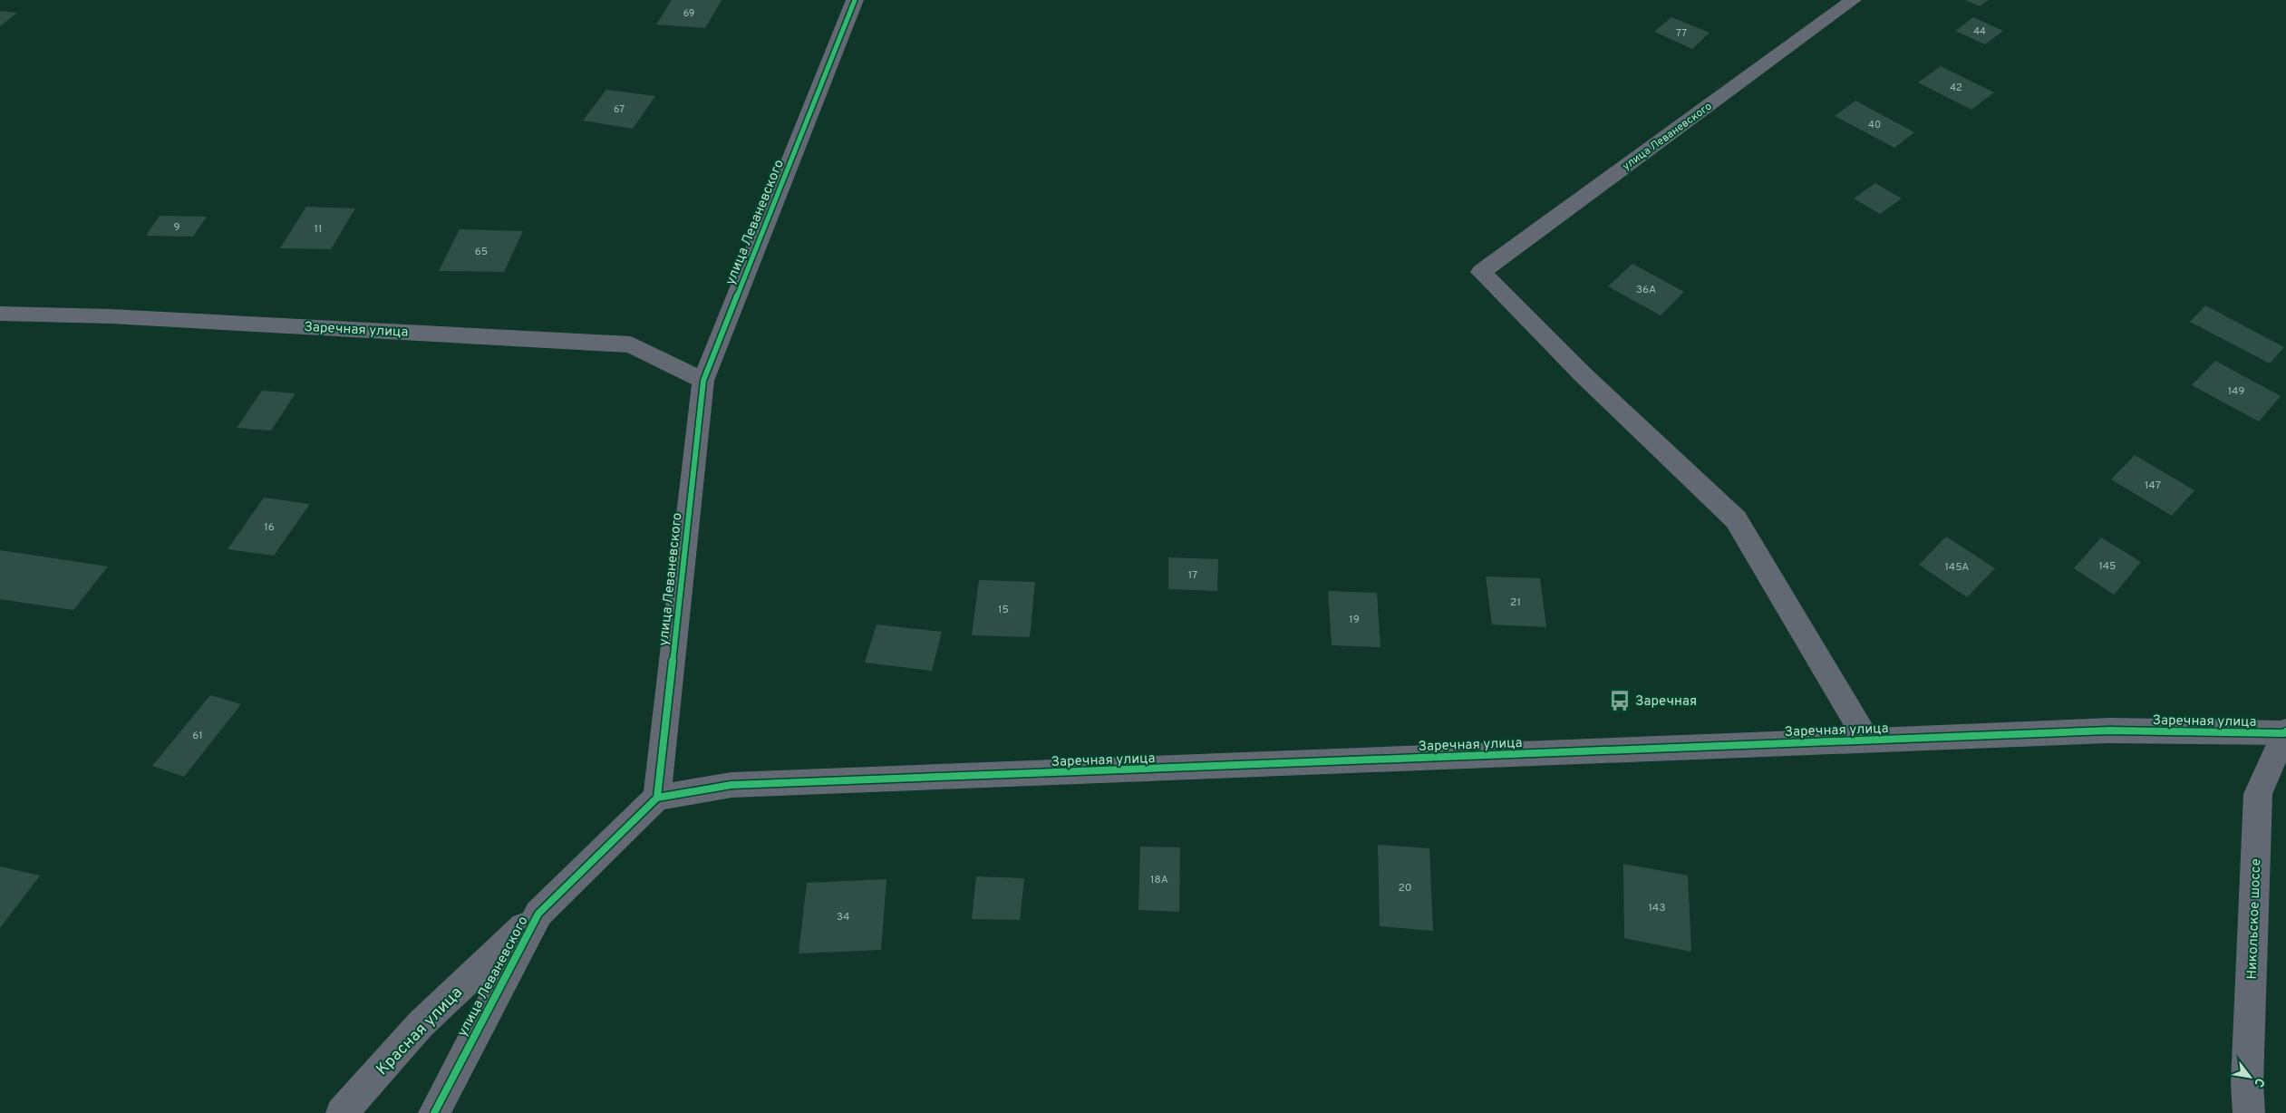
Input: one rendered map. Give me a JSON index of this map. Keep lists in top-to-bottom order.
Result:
{
  "streets": {
    "street": [
      "улица Леваневского",
      "Заречная улица",
      "Никольское шоссе",
      "Красная улица"
    ]
  },
  "crossings": [
    ["улица Леваневского", "Заречная улица"],
    ["улица Леваневского", "Красная улица"],
    ["Заречная улица", "Никольское шоссе"]
  ],
  "places": {
    "bus stop": ["Заречная"]
  },
  "house_numbers": [
    "69",
    "44",
    "77",
    "42",
    "67",
    "40",
    "9",
    "11",
    "65",
    "36А",
    "149",
    "147",
    "16",
    "145",
    "145А",
    "17",
    "21",
    "15",
    "19",
    "61",
    "18А",
    "20",
    "143",
    "34"
  ],
  "north": "bottom right"
}
